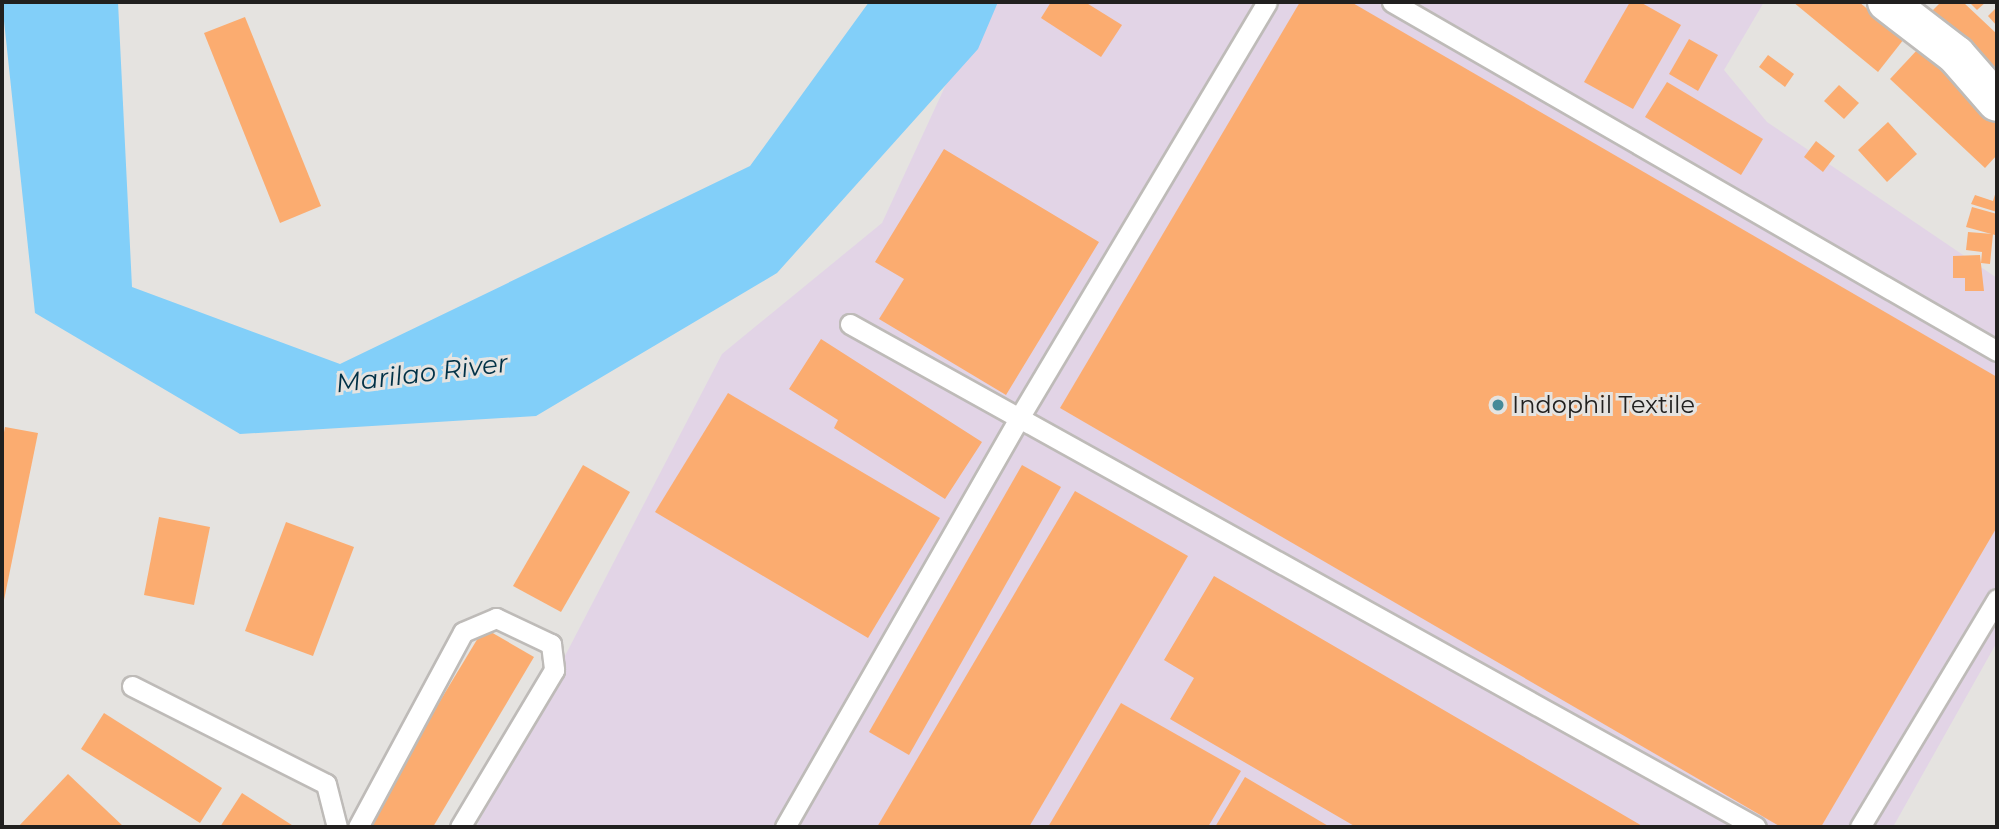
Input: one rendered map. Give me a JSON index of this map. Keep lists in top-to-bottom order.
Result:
{
  "water": ["Marilao River"],
  "places": ["Indophil Textile"]
}
